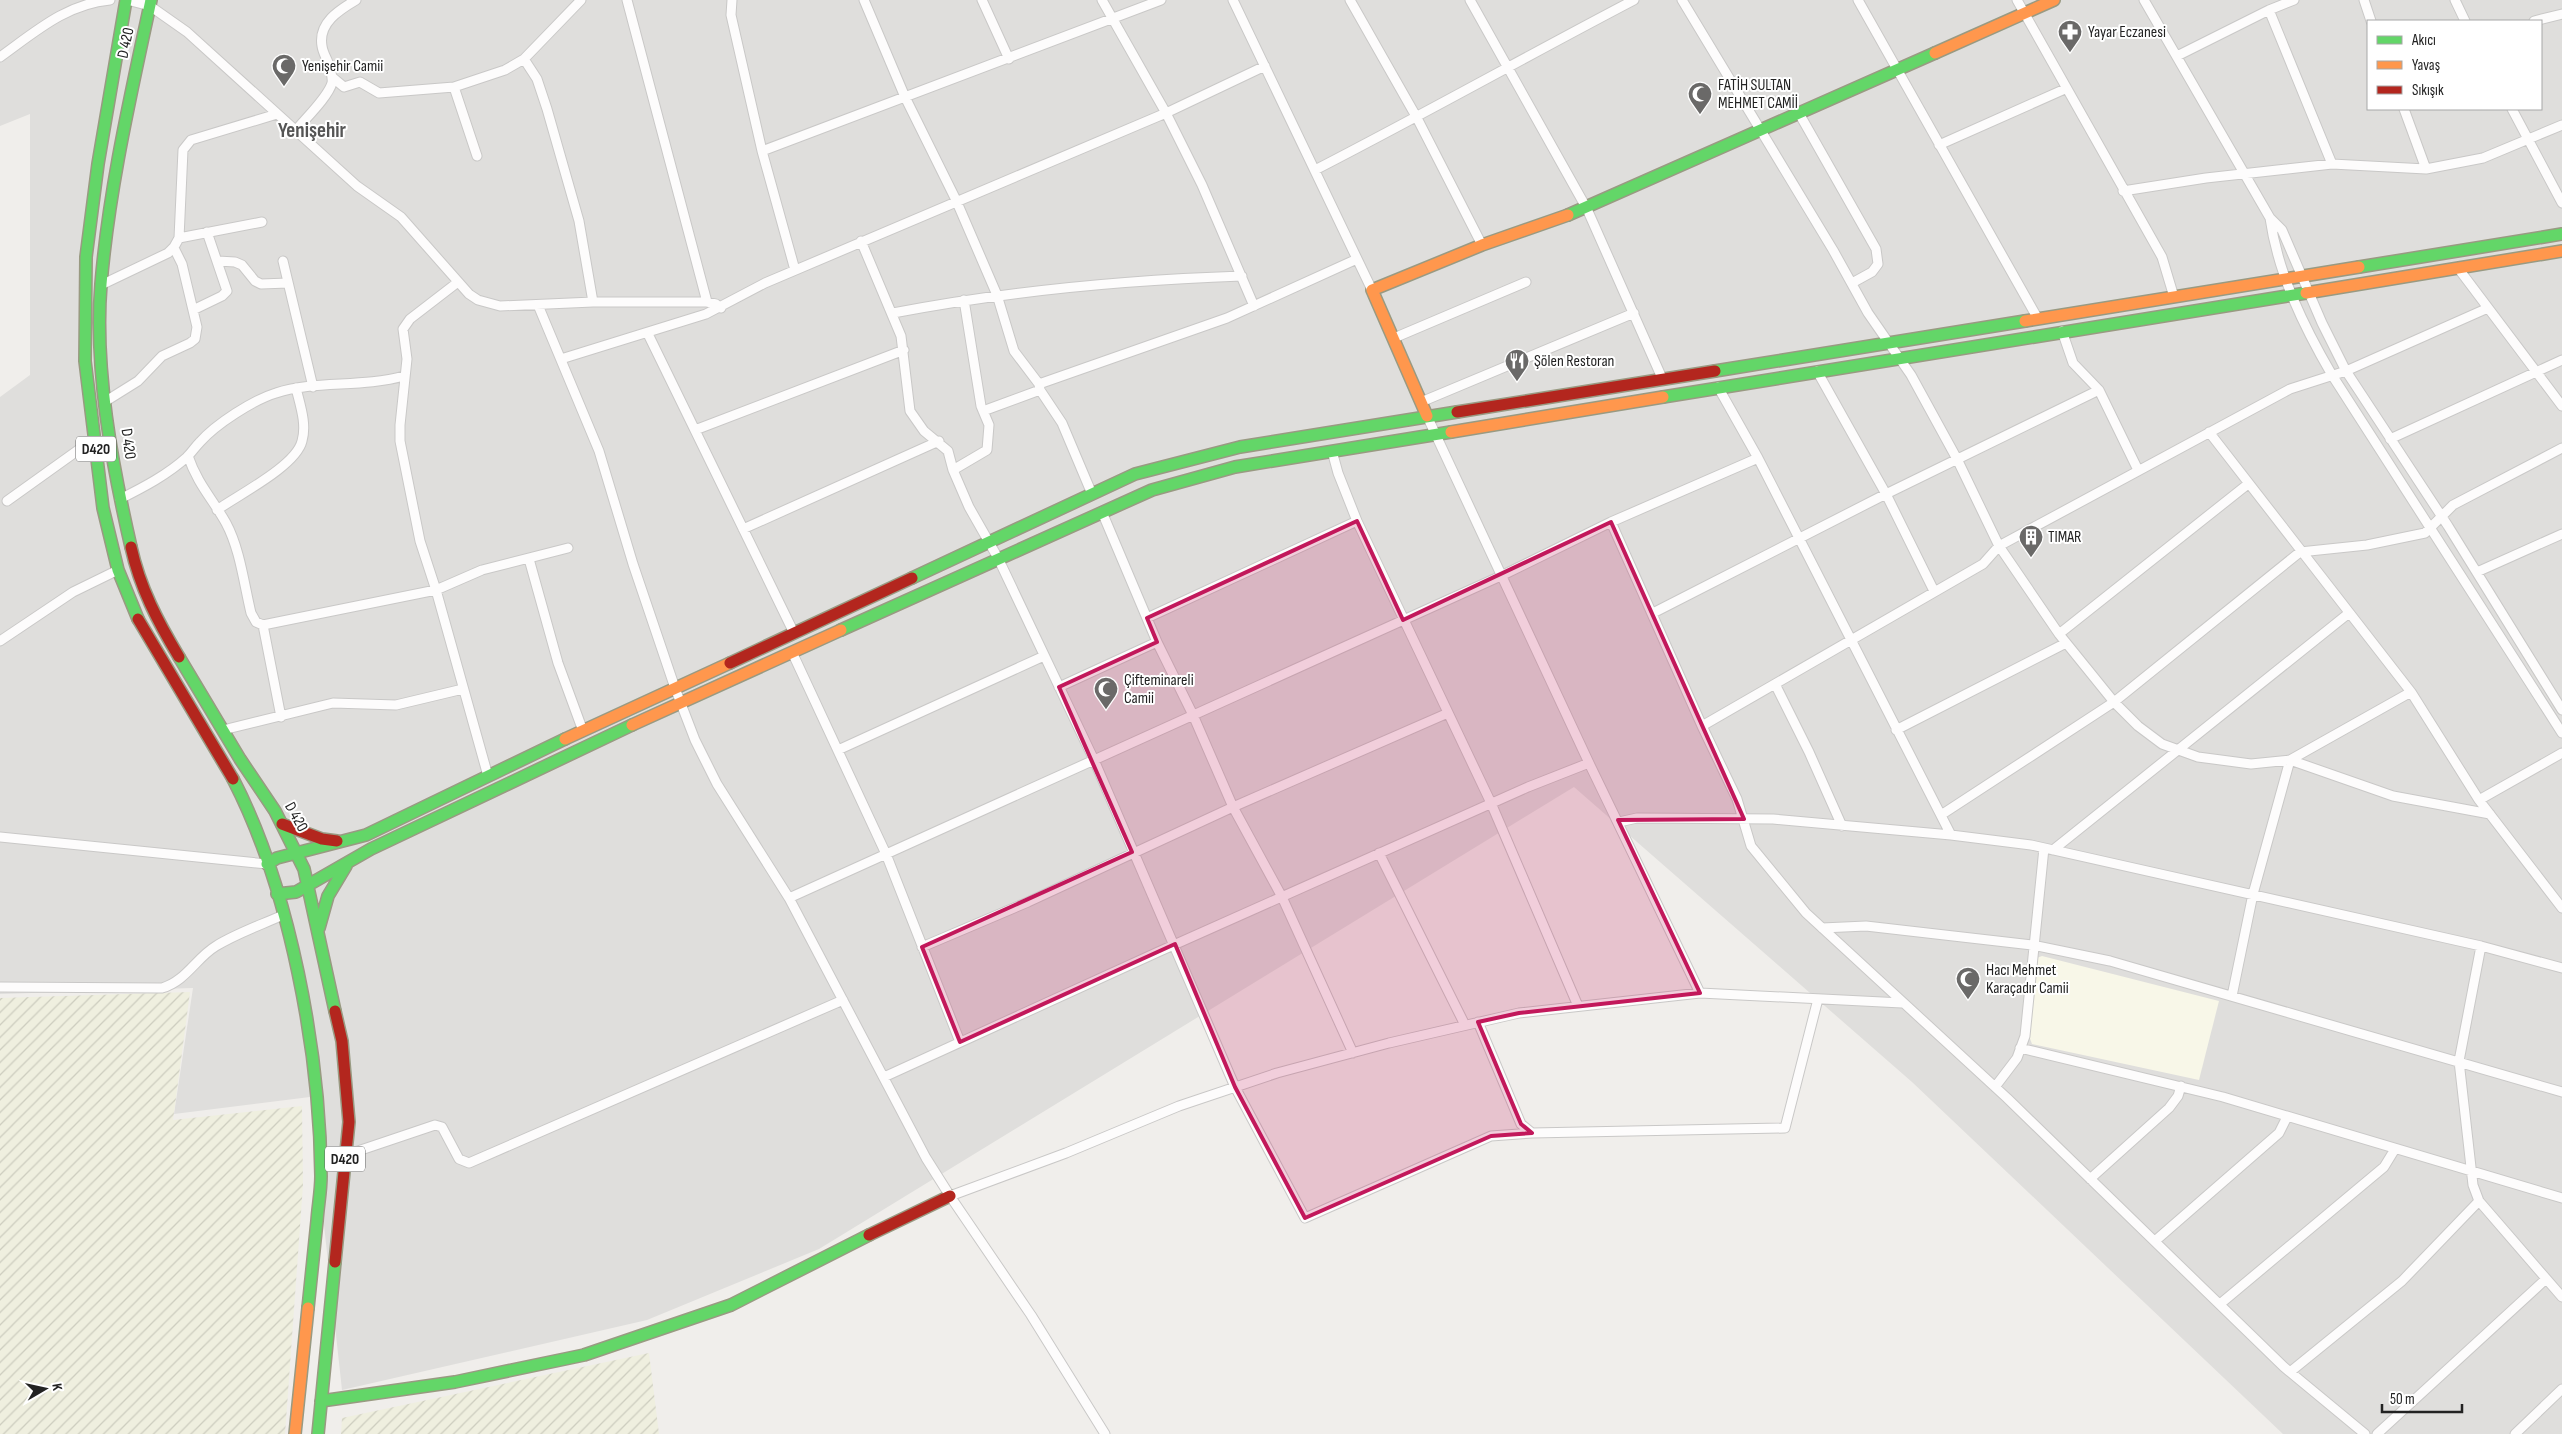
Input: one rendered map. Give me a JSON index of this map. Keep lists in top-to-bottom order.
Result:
{
  "streets": {
    "main road": ["D 420", "D420"]
  },
  "crossings": [
    ["D 420", "D420"]
  ],
  "districts": ["Yenişehir"],
  "places": {
    "pharmacy": ["Yayar Eczanesi"],
    "mosque": [
      "Yenişehir Camii",
      "FATİH SULTAN MEHMET CAMİİ",
      "Çifteminareli Camii",
      "Hacı Mehmet Karaçadır Camii"
    ],
    "restaurant": ["Şölen Restoran"],
    "building": ["TIMAR"]
  },
  "legend": ["Akıcı", "Yavaş", "Sıkışık"],
  "scale_bar": "50 m",
  "north": "right"
}
